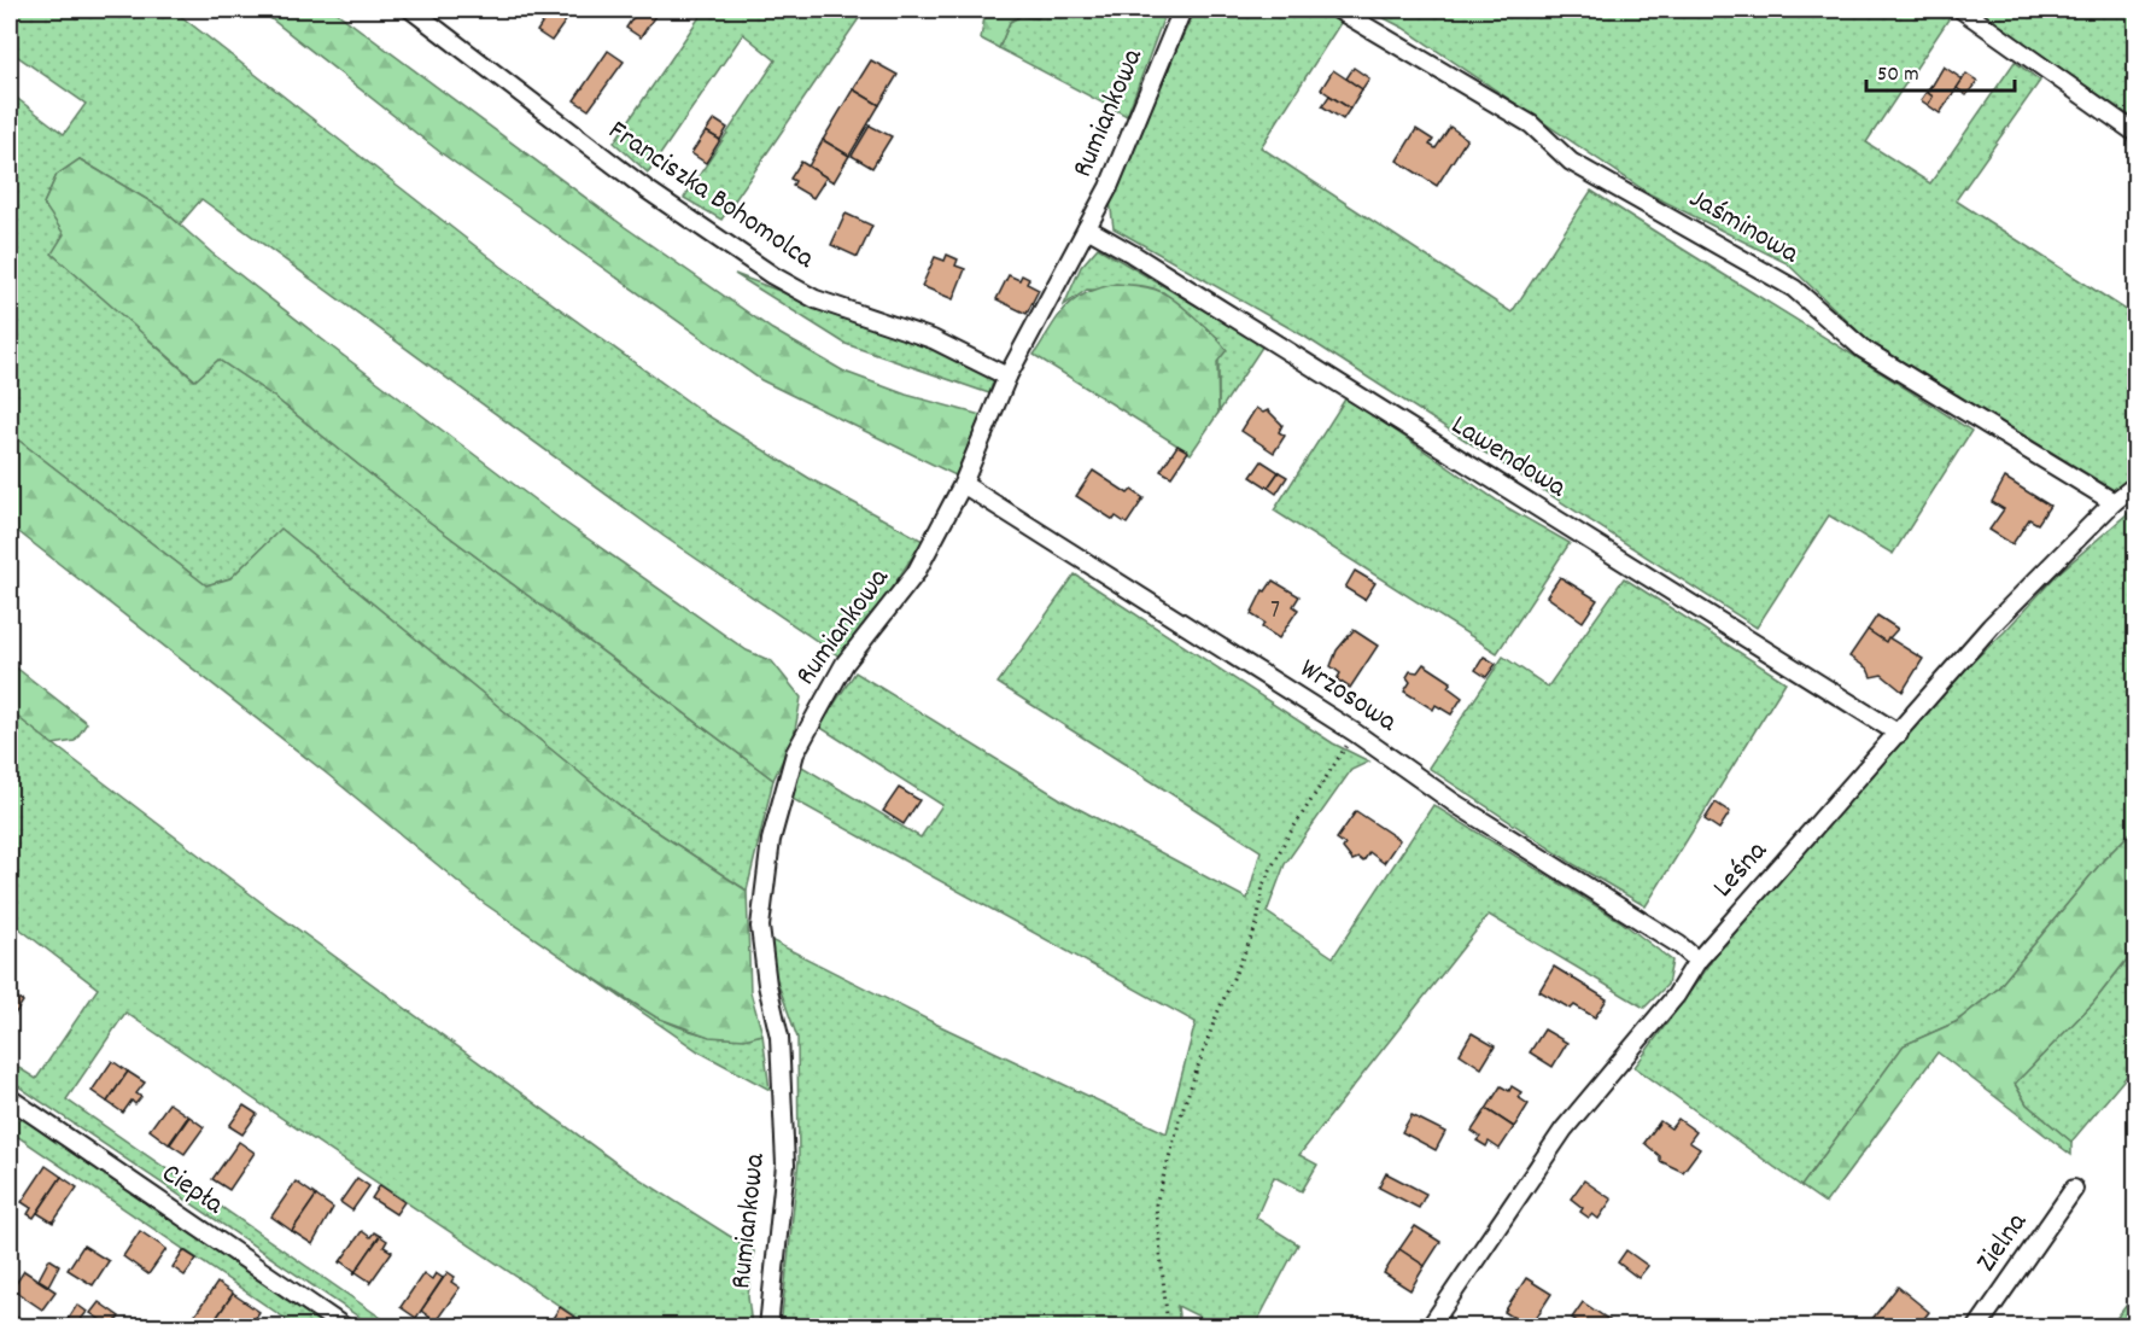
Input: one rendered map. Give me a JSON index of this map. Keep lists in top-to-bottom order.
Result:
{
  "streets": {
    "street": [
      "Rumiankowa",
      "Franciszka Bohomolca",
      "Jaśminowa",
      "Lawendowa",
      "Wrzosowa",
      "Leśna",
      "Ciepła",
      "Zielna"
    ]
  },
  "crossings": [
    ["Rumiankowa", "Franciszka Bohomolca"],
    ["Rumiankowa", "Lawendowa"],
    ["Rumiankowa", "Wrzosowa"],
    ["Jaśminowa", "Leśna"],
    ["Lawendowa", "Leśna"],
    ["Wrzosowa", "Leśna"]
  ],
  "house_numbers": ["7"],
  "scale_bar": "50 m"
}
